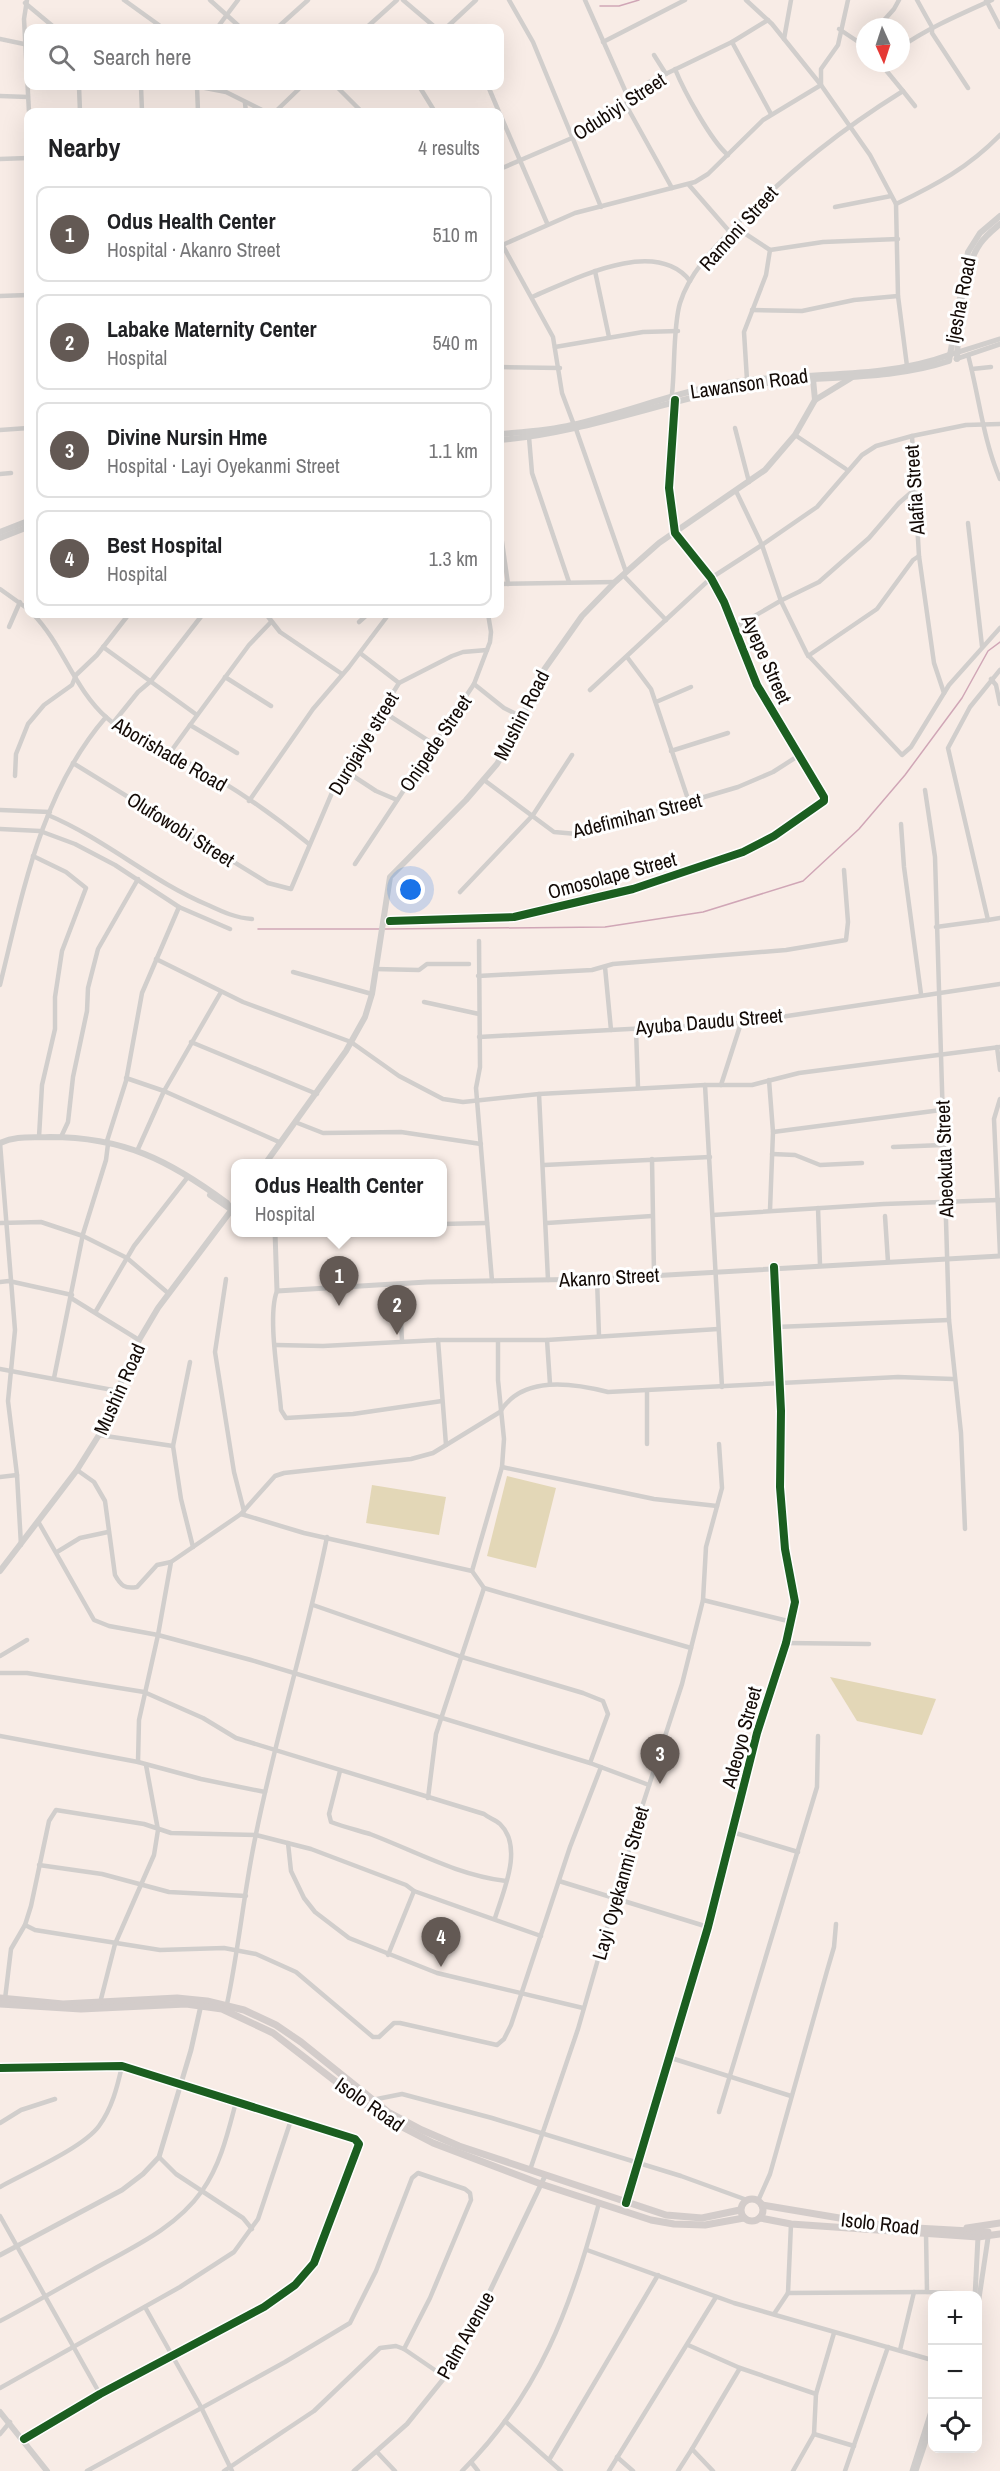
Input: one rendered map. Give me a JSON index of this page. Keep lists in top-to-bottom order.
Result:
{
  "streets": {
    "main road": [
      "Ijesha Road",
      "Lawanson Road",
      "Mushin Road",
      "Isolo Road"
    ],
    "street": [
      "Odubiyi Street",
      "Ramoni Street",
      "Alafia Street",
      "Ayepe Street",
      "Durojaiye street",
      "Onipede Street",
      "Aborishade Road",
      "Adefimihan Street",
      "Olufowobi Street",
      "Omosolape Street",
      "Ayuba Daudu Street",
      "Abeokuta Street",
      "Akanro Street",
      "Adeoyo Street",
      "Layi Oyekanmi Street",
      "Palm Avenue"
    ]
  },
  "crossings": [
    ["Ramoni Street", "Lawanson Road"],
    ["Ramoni Street", "Ayepe Street"],
    ["Ramoni Street", "Mushin Road"],
    ["Ijesha Road", "Lawanson Road"],
    ["Alafia Street", "Ayepe Street"],
    ["Ayepe Street", "Mushin Road"],
    ["Ayepe Street", "Adefimihan Street"],
    ["Ayepe Street", "Omosolape Street"],
    ["Mushin Road", "Adefimihan Street"],
    ["Durojaiye street", "Onipede Street"],
    ["Durojaiye street", "Aborishade Road"],
    ["Durojaiye street", "Olufowobi Street"],
    ["Ayuba Daudu Street", "Abeokuta Street"],
    ["Abeokuta Street", "Akanro Street"],
    ["Akanro Street", "Adeoyo Street"],
    ["Adeoyo Street", "Isolo Road"],
    ["Layi Oyekanmi Street", "Isolo Road"],
    ["Isolo Road", "Palm Avenue"]
  ],
  "north": "bottom",
  "page": {
    "search": "Search here",
    "heading": ["Nearby", "4 results"],
    "list": [
      {
        "mark": "1",
        "name": "Odus Health Center",
        "note": "Hospital · Akanro Street",
        "value": "510 m"
      },
      {
        "mark": "2",
        "name": "Labake Maternity Center",
        "note": "Hospital",
        "value": "540 m"
      },
      {
        "mark": "3",
        "name": "Divine Nursin Hme",
        "note": "Hospital · Layi Oyekanmi Street",
        "value": "1.1 km"
      },
      {
        "mark": "4",
        "name": "Best Hospital",
        "note": "Hospital",
        "value": "1.3 km"
      }
    ],
    "popup": ["Odus Health Center", "Hospital"],
    "pins": [
      "1",
      "2",
      "3",
      "4"
    ],
    "map_buttons": ["+", "−"]
  }
}
